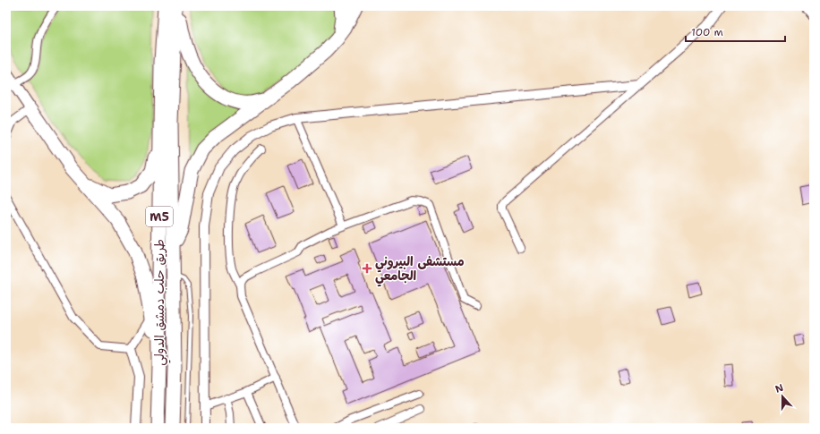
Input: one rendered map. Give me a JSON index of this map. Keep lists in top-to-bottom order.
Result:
{
  "streets": {
    "highway": ["M5", "طريق حلب دمشق الدولي"]
  },
  "places": {
    "health": ["مستشفى البيروني الجامعي"]
  },
  "scale_bar": "100 m",
  "north": "top"
}
